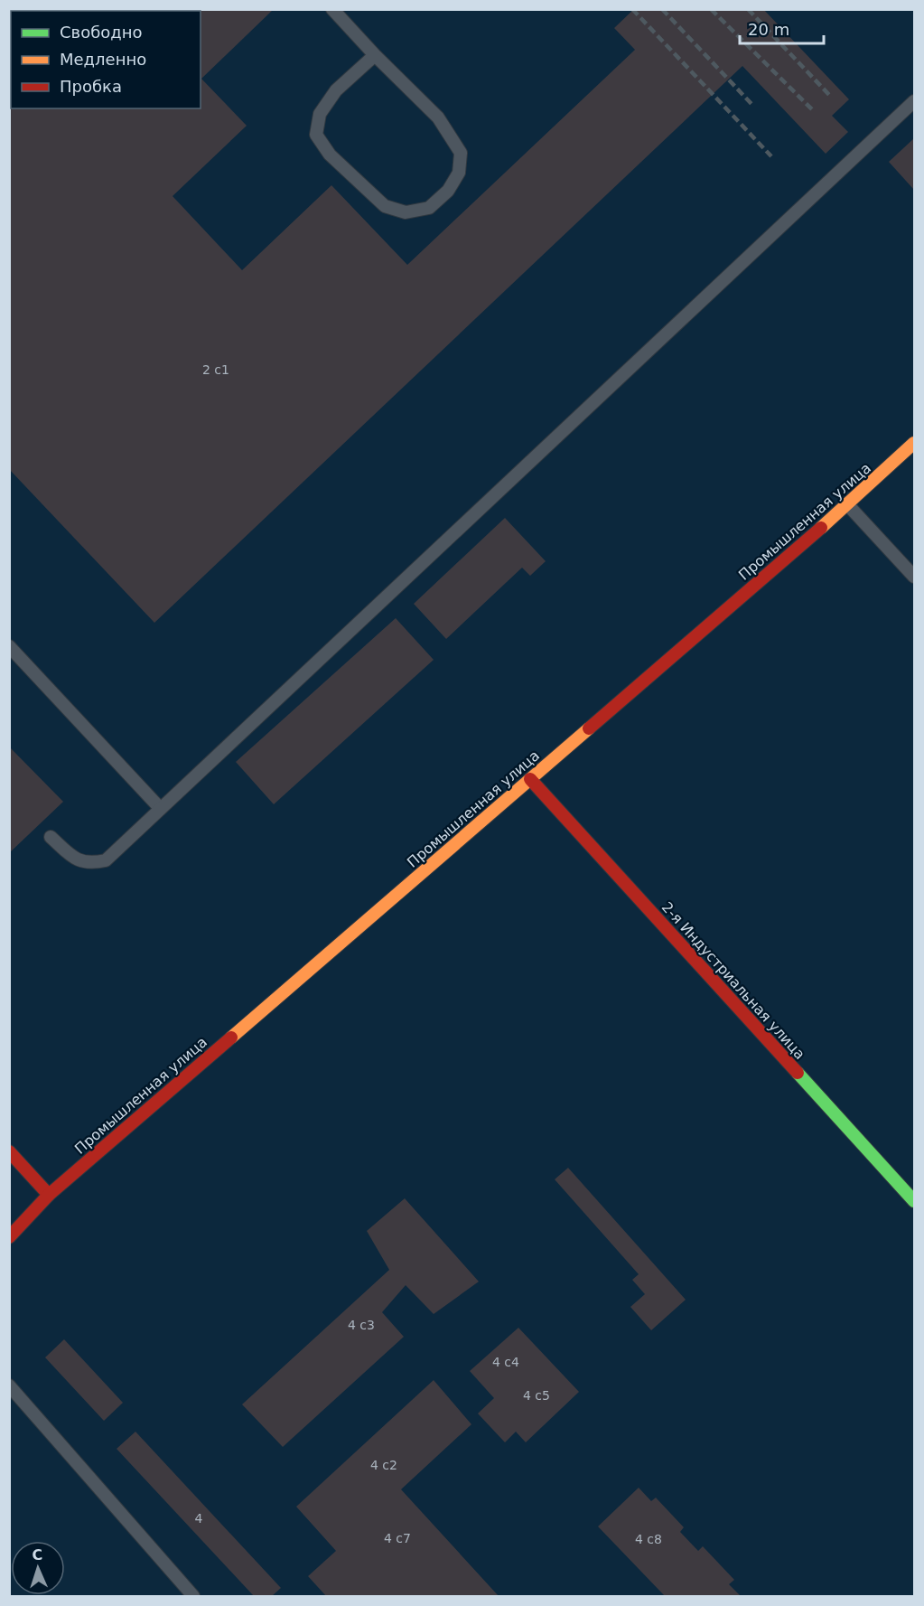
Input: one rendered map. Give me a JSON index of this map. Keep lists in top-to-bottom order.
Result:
{
  "streets": {
    "street": ["Промышленная улица", "2-я Индустриальная улица"]
  },
  "crossings": [
    ["Промышленная улица", "2-я Индустриальная улица"]
  ],
  "house_numbers": [
    "2 с1",
    "4 с3",
    "4 с4",
    "4 с5",
    "4 с2",
    "4",
    "4 с7",
    "4 с8"
  ],
  "legend": ["Свободно", "Медленно", "Пробка"],
  "scale_bar": "20 m",
  "north": "top"
}
